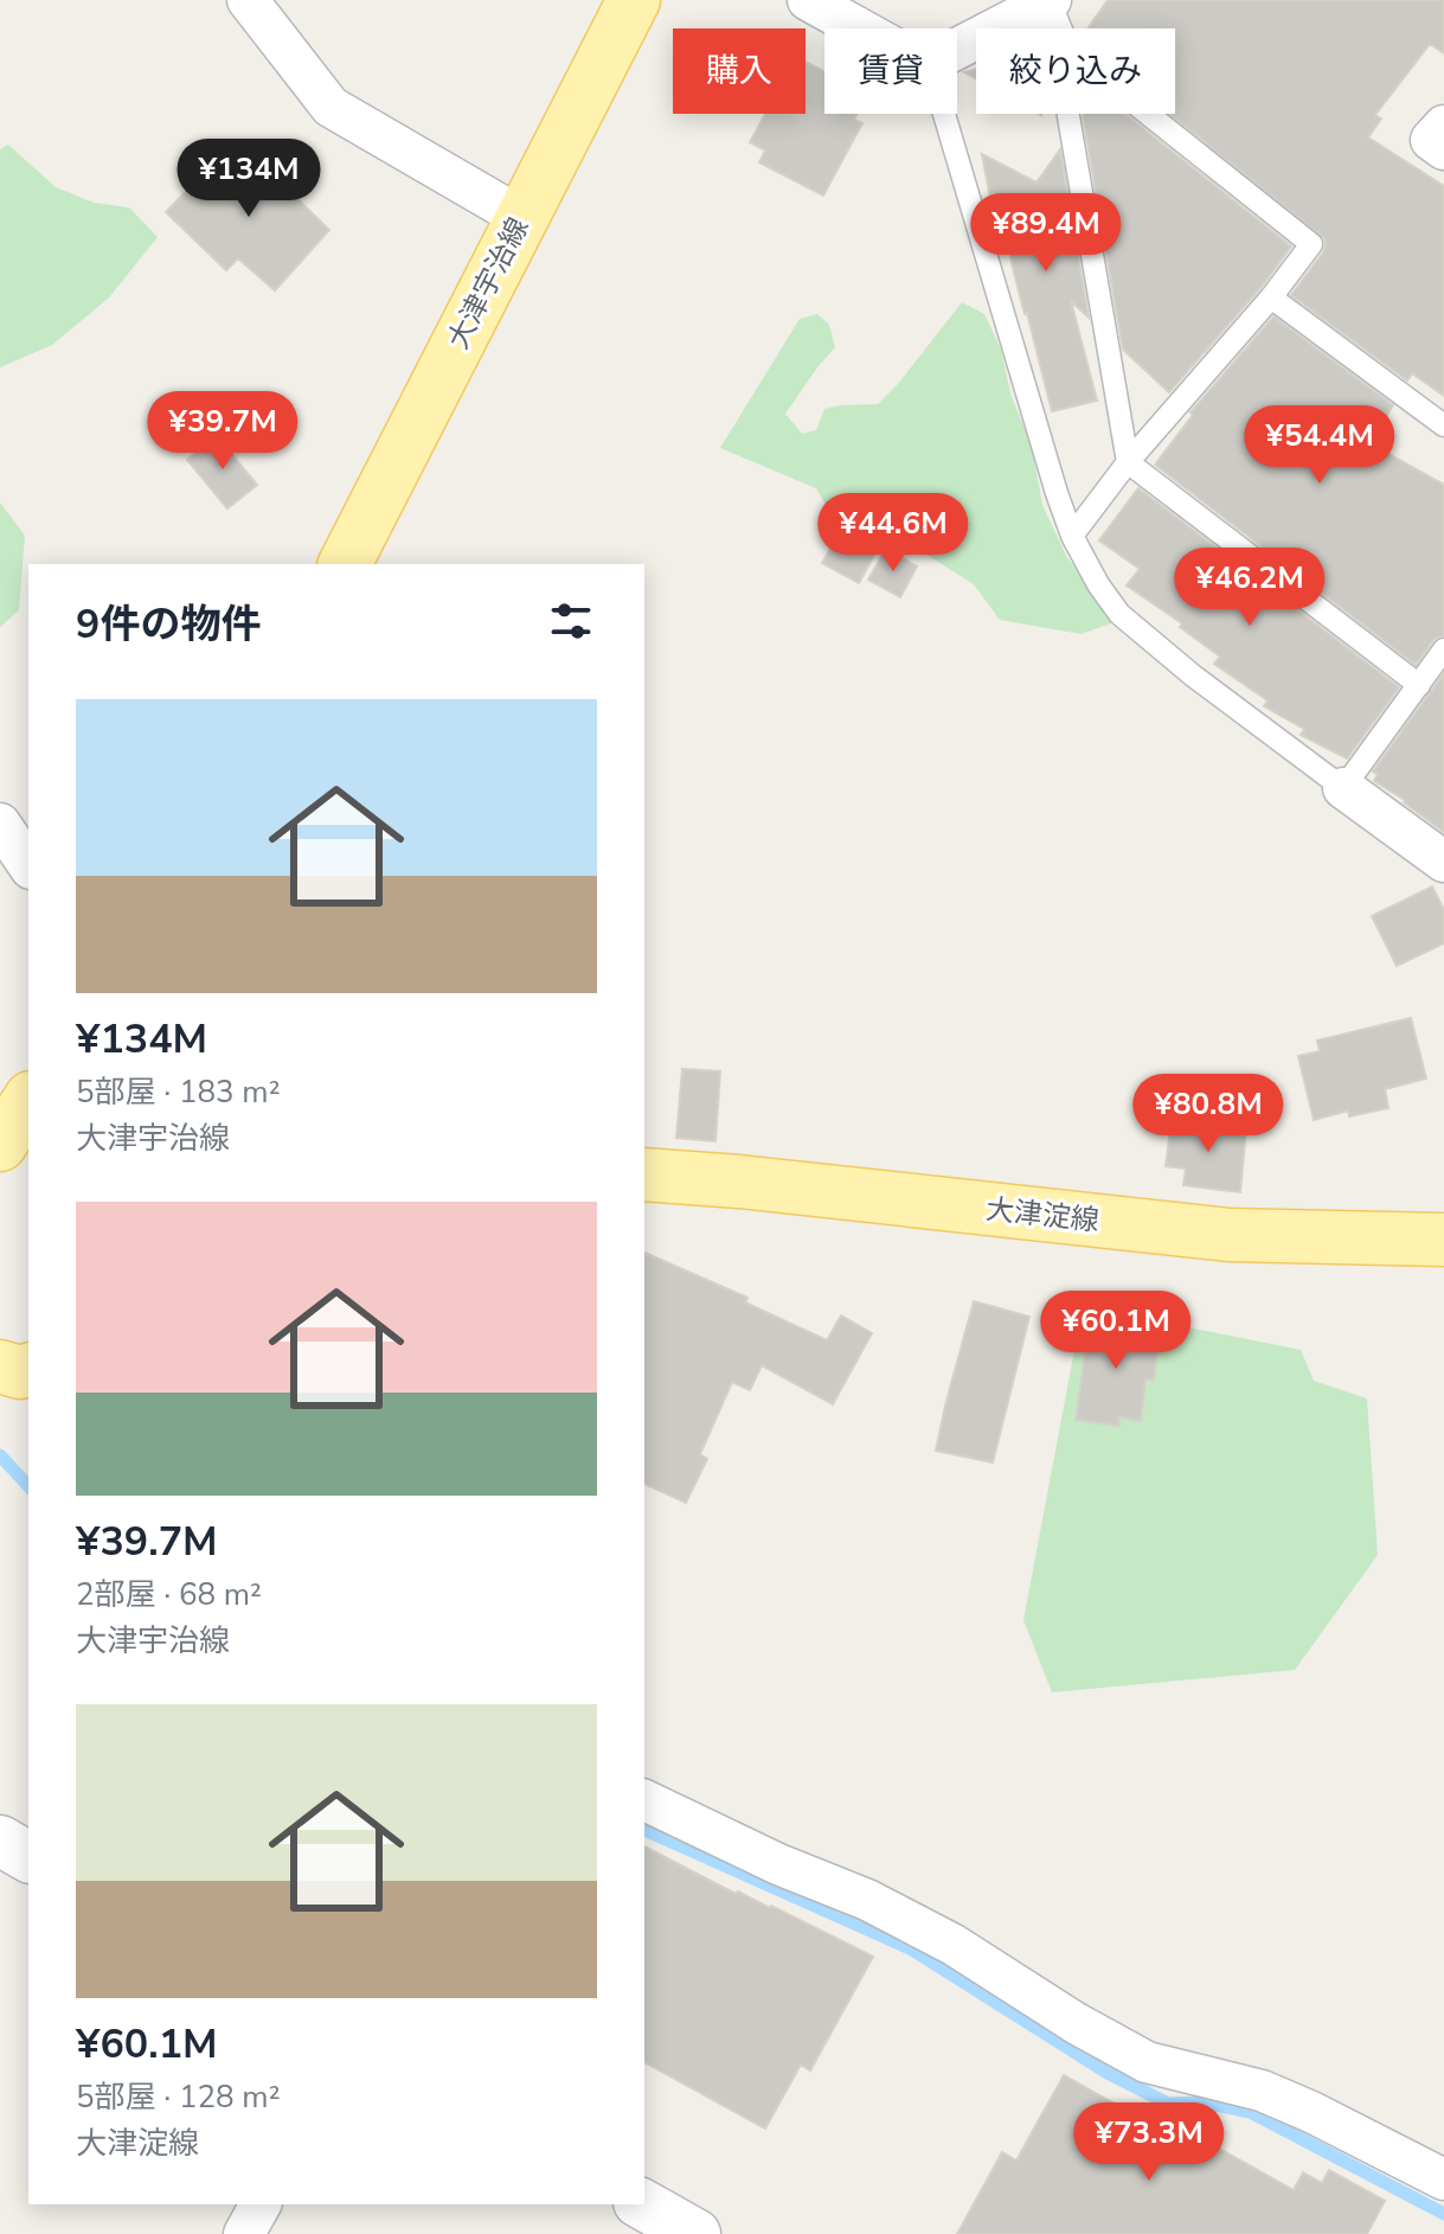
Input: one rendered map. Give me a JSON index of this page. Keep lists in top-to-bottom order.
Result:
{
  "streets": {
    "main road": ["大津宇治線", "大津淀線"]
  },
  "page": {
    "chip": ["購入", "賃貸", "絞り込み"],
    "price": [
      "¥134M",
      "¥89.4M",
      "¥39.7M",
      "¥54.4M",
      "¥44.6M",
      "¥46.2M",
      "¥80.8M",
      "¥60.1M",
      "¥73.3M"
    ],
    "heading": "9件の物件",
    "list": [
      {
        "name": "¥134M",
        "note": "5部屋 · 183 m² · 大津宇治線"
      },
      {
        "name": "¥39.7M",
        "note": "2部屋 · 68 m² · 大津宇治線"
      },
      {
        "name": "¥60.1M",
        "note": "5部屋 · 128 m² · 大津淀線"
      }
    ]
  }
}
